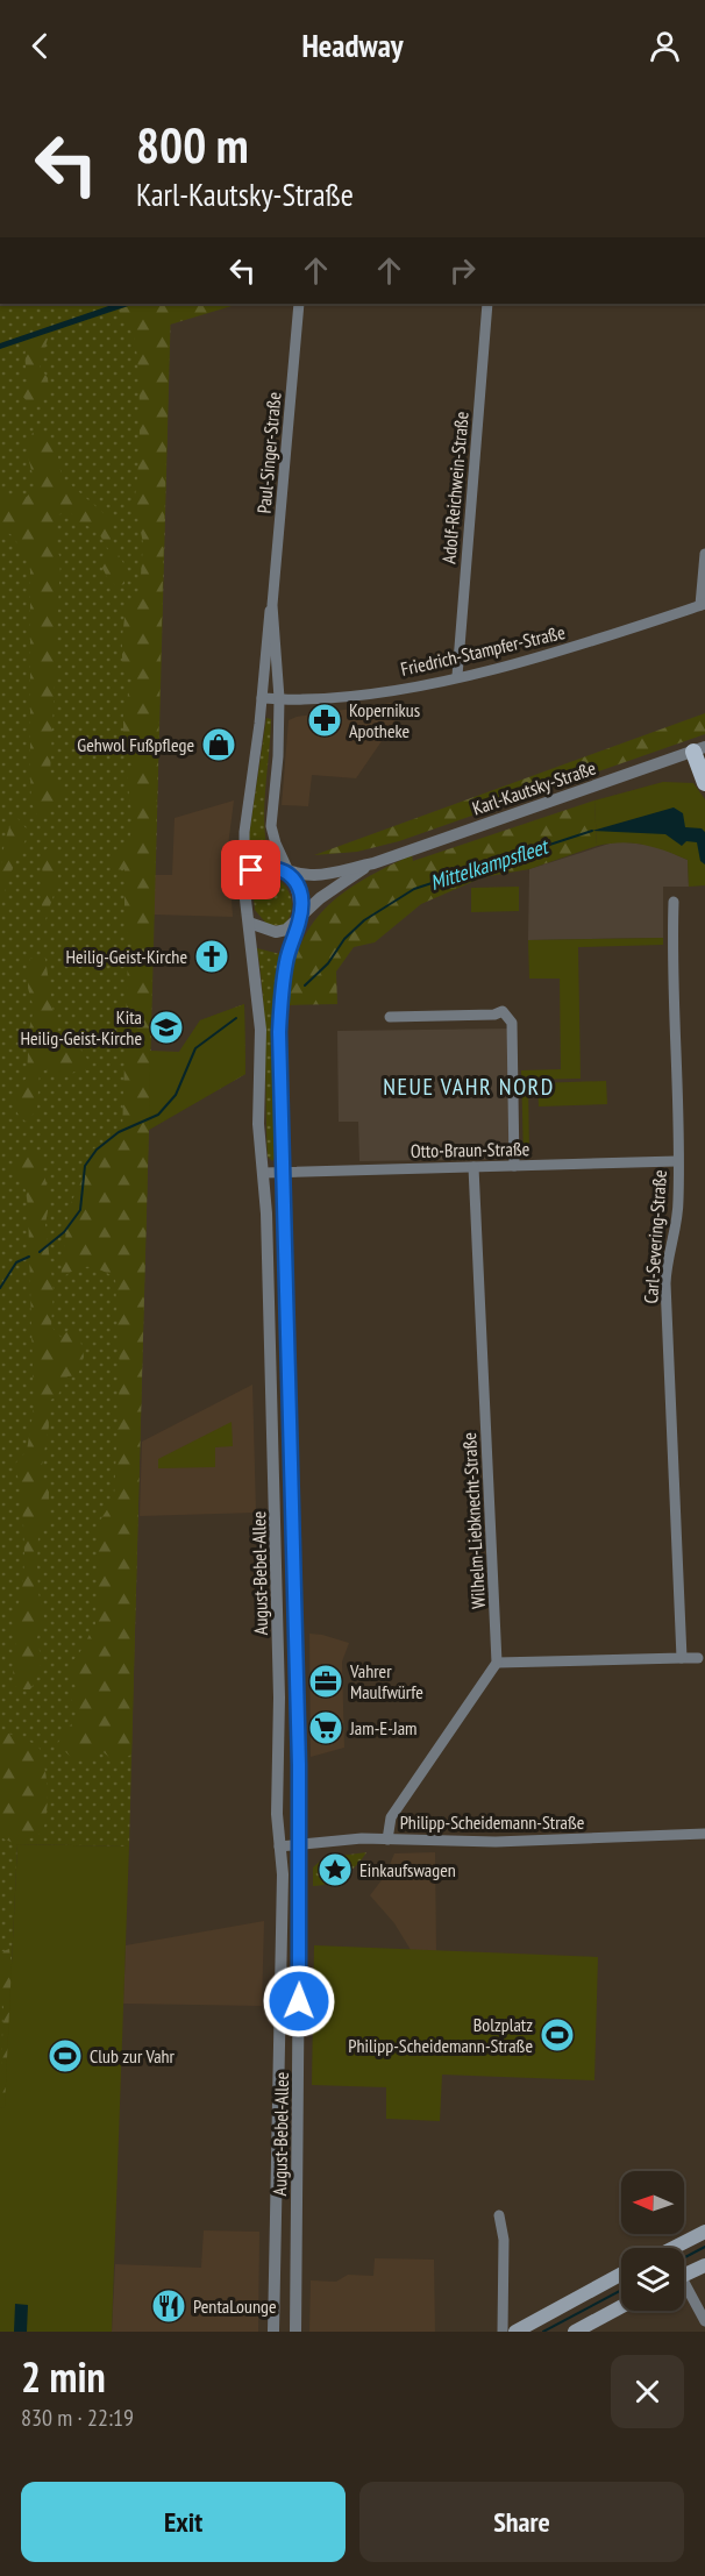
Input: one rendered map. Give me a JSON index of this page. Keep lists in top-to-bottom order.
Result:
{
  "streets": {
    "street": [
      "Paul-Singer-Straße",
      "Adolf-Reichwein-Straße",
      "Friedrich-Stampfer-Straße",
      "Karl-Kautsky-Straße",
      "Otto-Braun-Straße",
      "Carl-Severing-Straße",
      "Wilhelm-Liebknecht-Straße",
      "August-Bebel-Allee",
      "Philipp-Scheidemann-Straße"
    ]
  },
  "crossings": [
    ["Paul-Singer-Straße", "Friedrich-Stampfer-Straße"],
    ["Paul-Singer-Straße", "Karl-Kautsky-Straße"],
    ["Paul-Singer-Straße", "August-Bebel-Allee"],
    ["Adolf-Reichwein-Straße", "Friedrich-Stampfer-Straße"],
    ["Karl-Kautsky-Straße", "August-Bebel-Allee"],
    ["Otto-Braun-Straße", "Carl-Severing-Straße"],
    ["Otto-Braun-Straße", "Wilhelm-Liebknecht-Straße"],
    ["Otto-Braun-Straße", "August-Bebel-Allee"],
    ["August-Bebel-Allee", "Philipp-Scheidemann-Straße"]
  ],
  "districts": ["NEUE VAHR NORD"],
  "water": ["Mittelkampsfleet"],
  "places": {
    "pharmacy": ["Kopernikus Apotheke"],
    "shop": ["Gehwol Fußpflege"],
    "church": ["Heilig-Geist-Kirche"],
    "school or university": ["Kita Heilig-Geist-Kirche"],
    "office": ["Vahrer Maulfwürfe"],
    "supermarket": ["Jam-E-Jam"],
    "place": ["Einkaufswagen"],
    "sports": ["Bolzplatz Philipp-Scheidemann-Straße", "Club zur Vahr"],
    "restaurant": ["PentaLounge"]
  },
  "north": "left",
  "page": {
    "header": "Headway",
    "turn": ["800 m", "Karl-Kautsky-Straße"],
    "heading": ["2 min", "830 m · 22:19"],
    "buttons": ["Exit", "Share"]
  }
}
